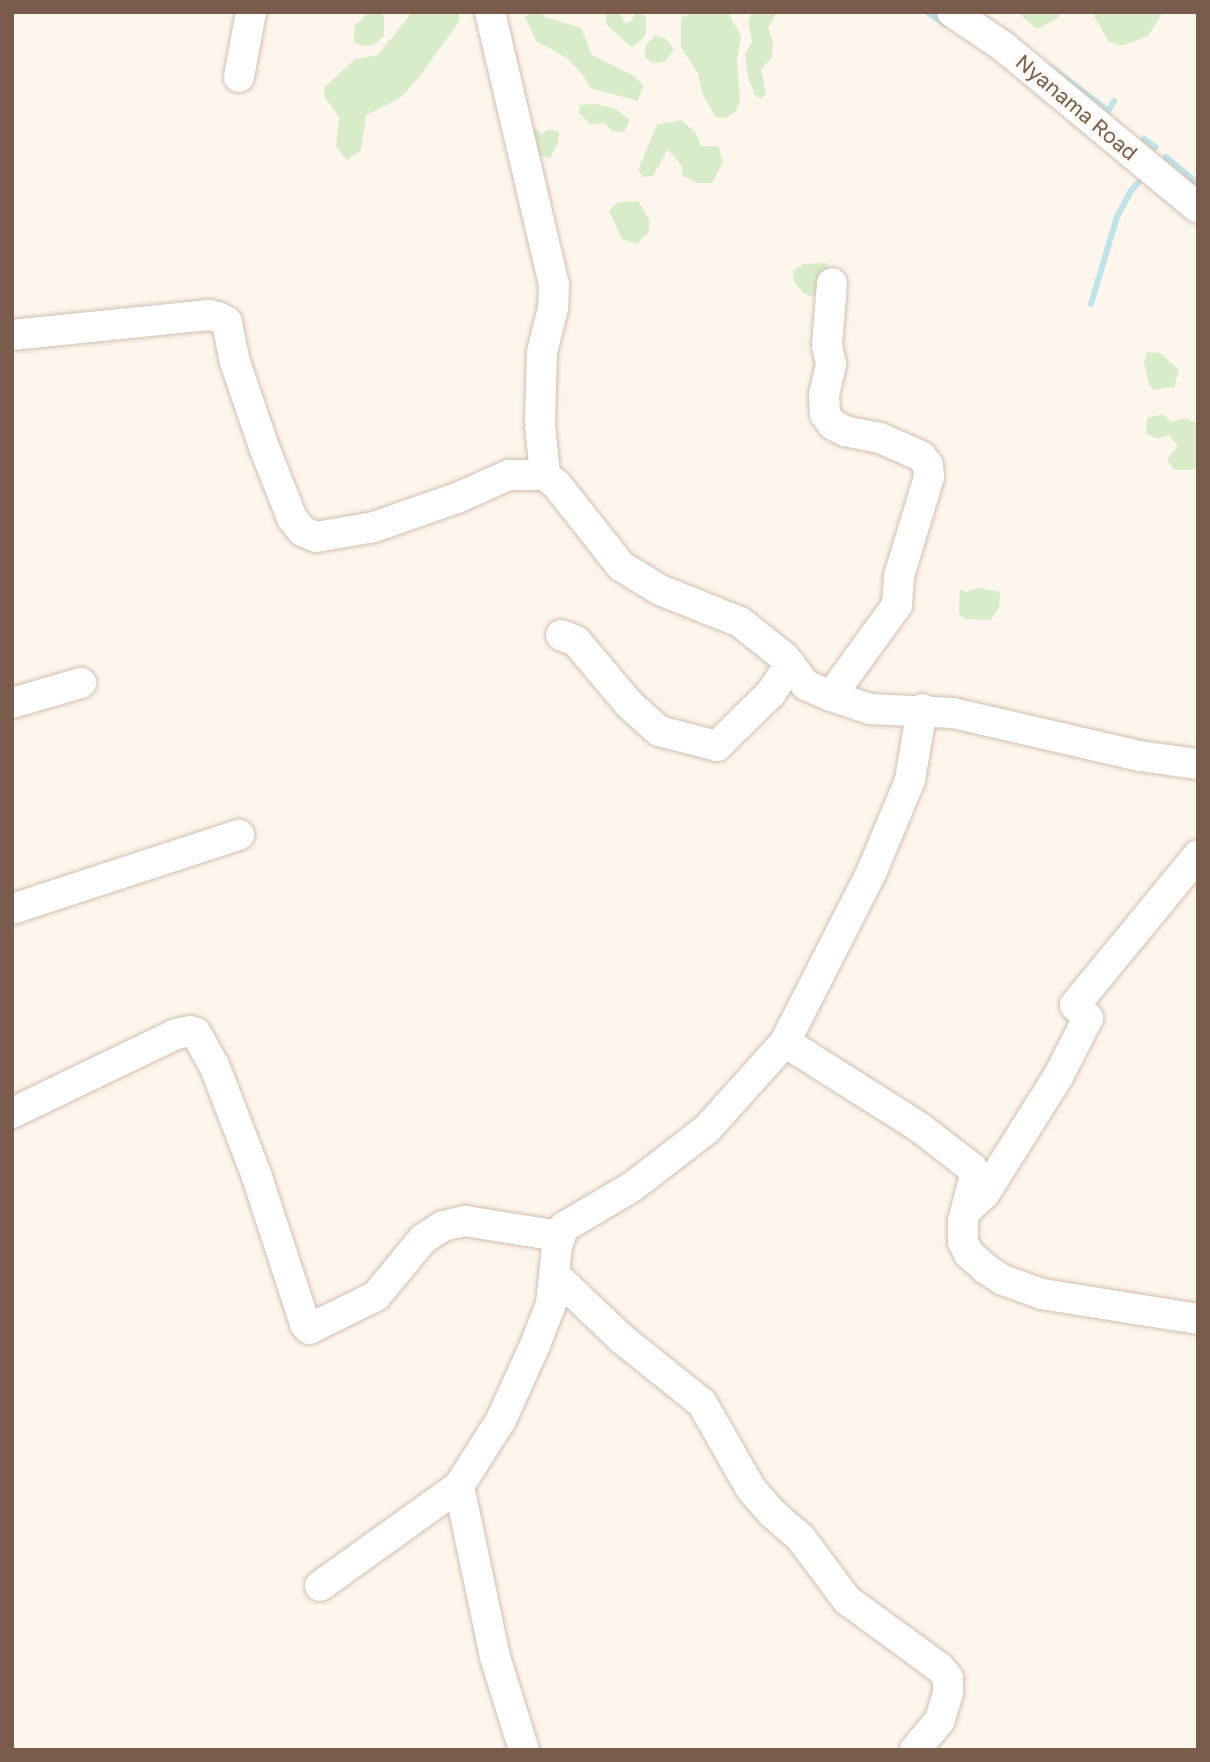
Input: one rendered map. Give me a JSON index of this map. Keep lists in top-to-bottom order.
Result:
{
  "streets": {
    "street": ["Nyanama Road"]
  }
}
